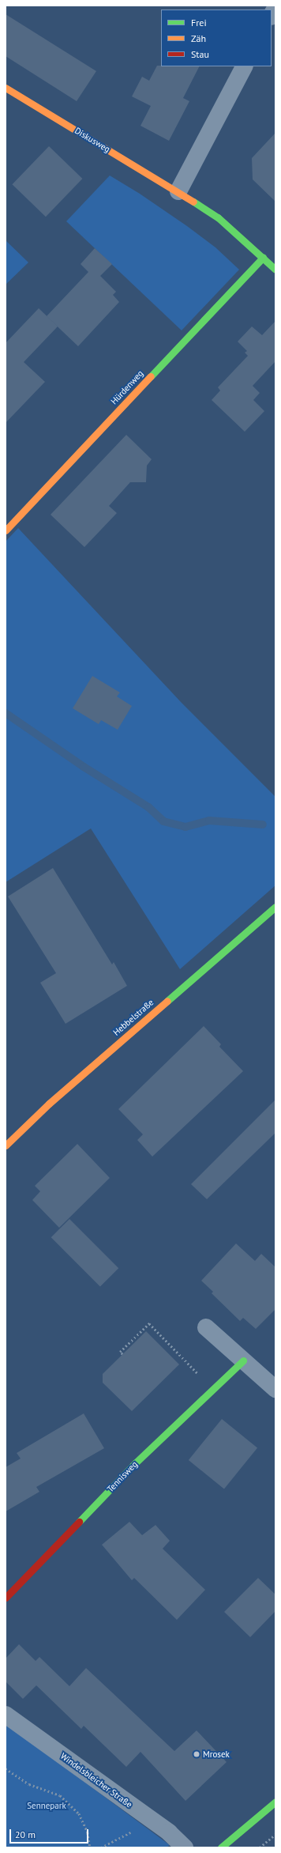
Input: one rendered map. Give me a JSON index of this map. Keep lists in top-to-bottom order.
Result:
{
  "streets": {
    "street": [
      "Diskusweg",
      "Hürdenweg",
      "Hebbelstraße",
      "Tennisweg",
      "Windelsbleicher Straße"
    ]
  },
  "crossings": [
    ["Diskusweg", "Hürdenweg"]
  ],
  "parks": ["Sennepark"],
  "places": ["Mrosek"],
  "legend": ["Frei", "Zäh", "Stau"],
  "scale_bar": "20 m"
}
